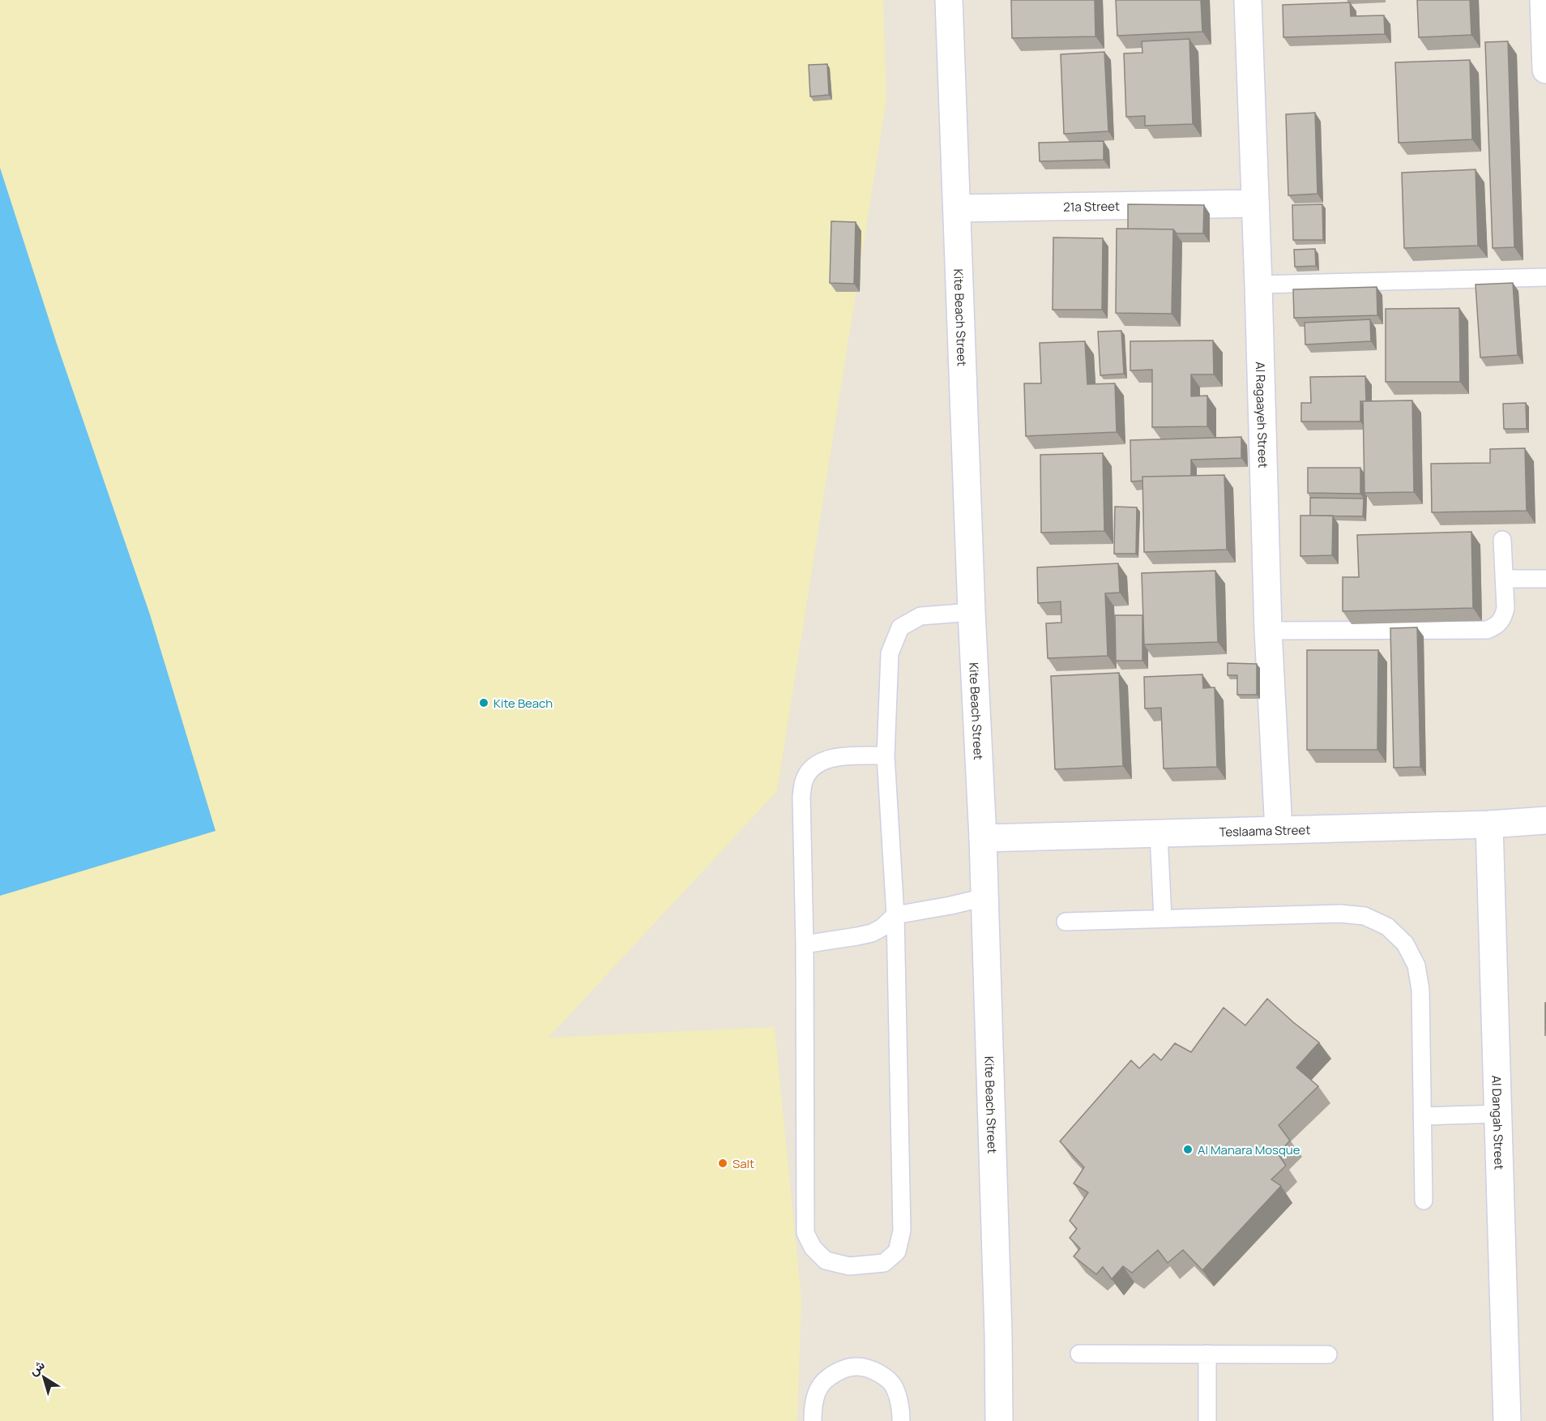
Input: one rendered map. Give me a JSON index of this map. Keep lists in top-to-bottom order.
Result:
{
  "streets": {
    "street": [
      "21a Street",
      "Kite Beach Street",
      "Al Ragaayeh Street",
      "Teslaama Street",
      "Al Dangah Street"
    ]
  },
  "crossings": [
    ["21a Street", "Kite Beach Street"],
    ["21a Street", "Al Ragaayeh Street"],
    ["Kite Beach Street", "Teslaama Street"],
    ["Al Ragaayeh Street", "Teslaama Street"],
    ["Teslaama Street", "Al Dangah Street"]
  ],
  "places": ["Kite Beach", "Al Manara Mosque", "Salt"],
  "north": "top left"
}
